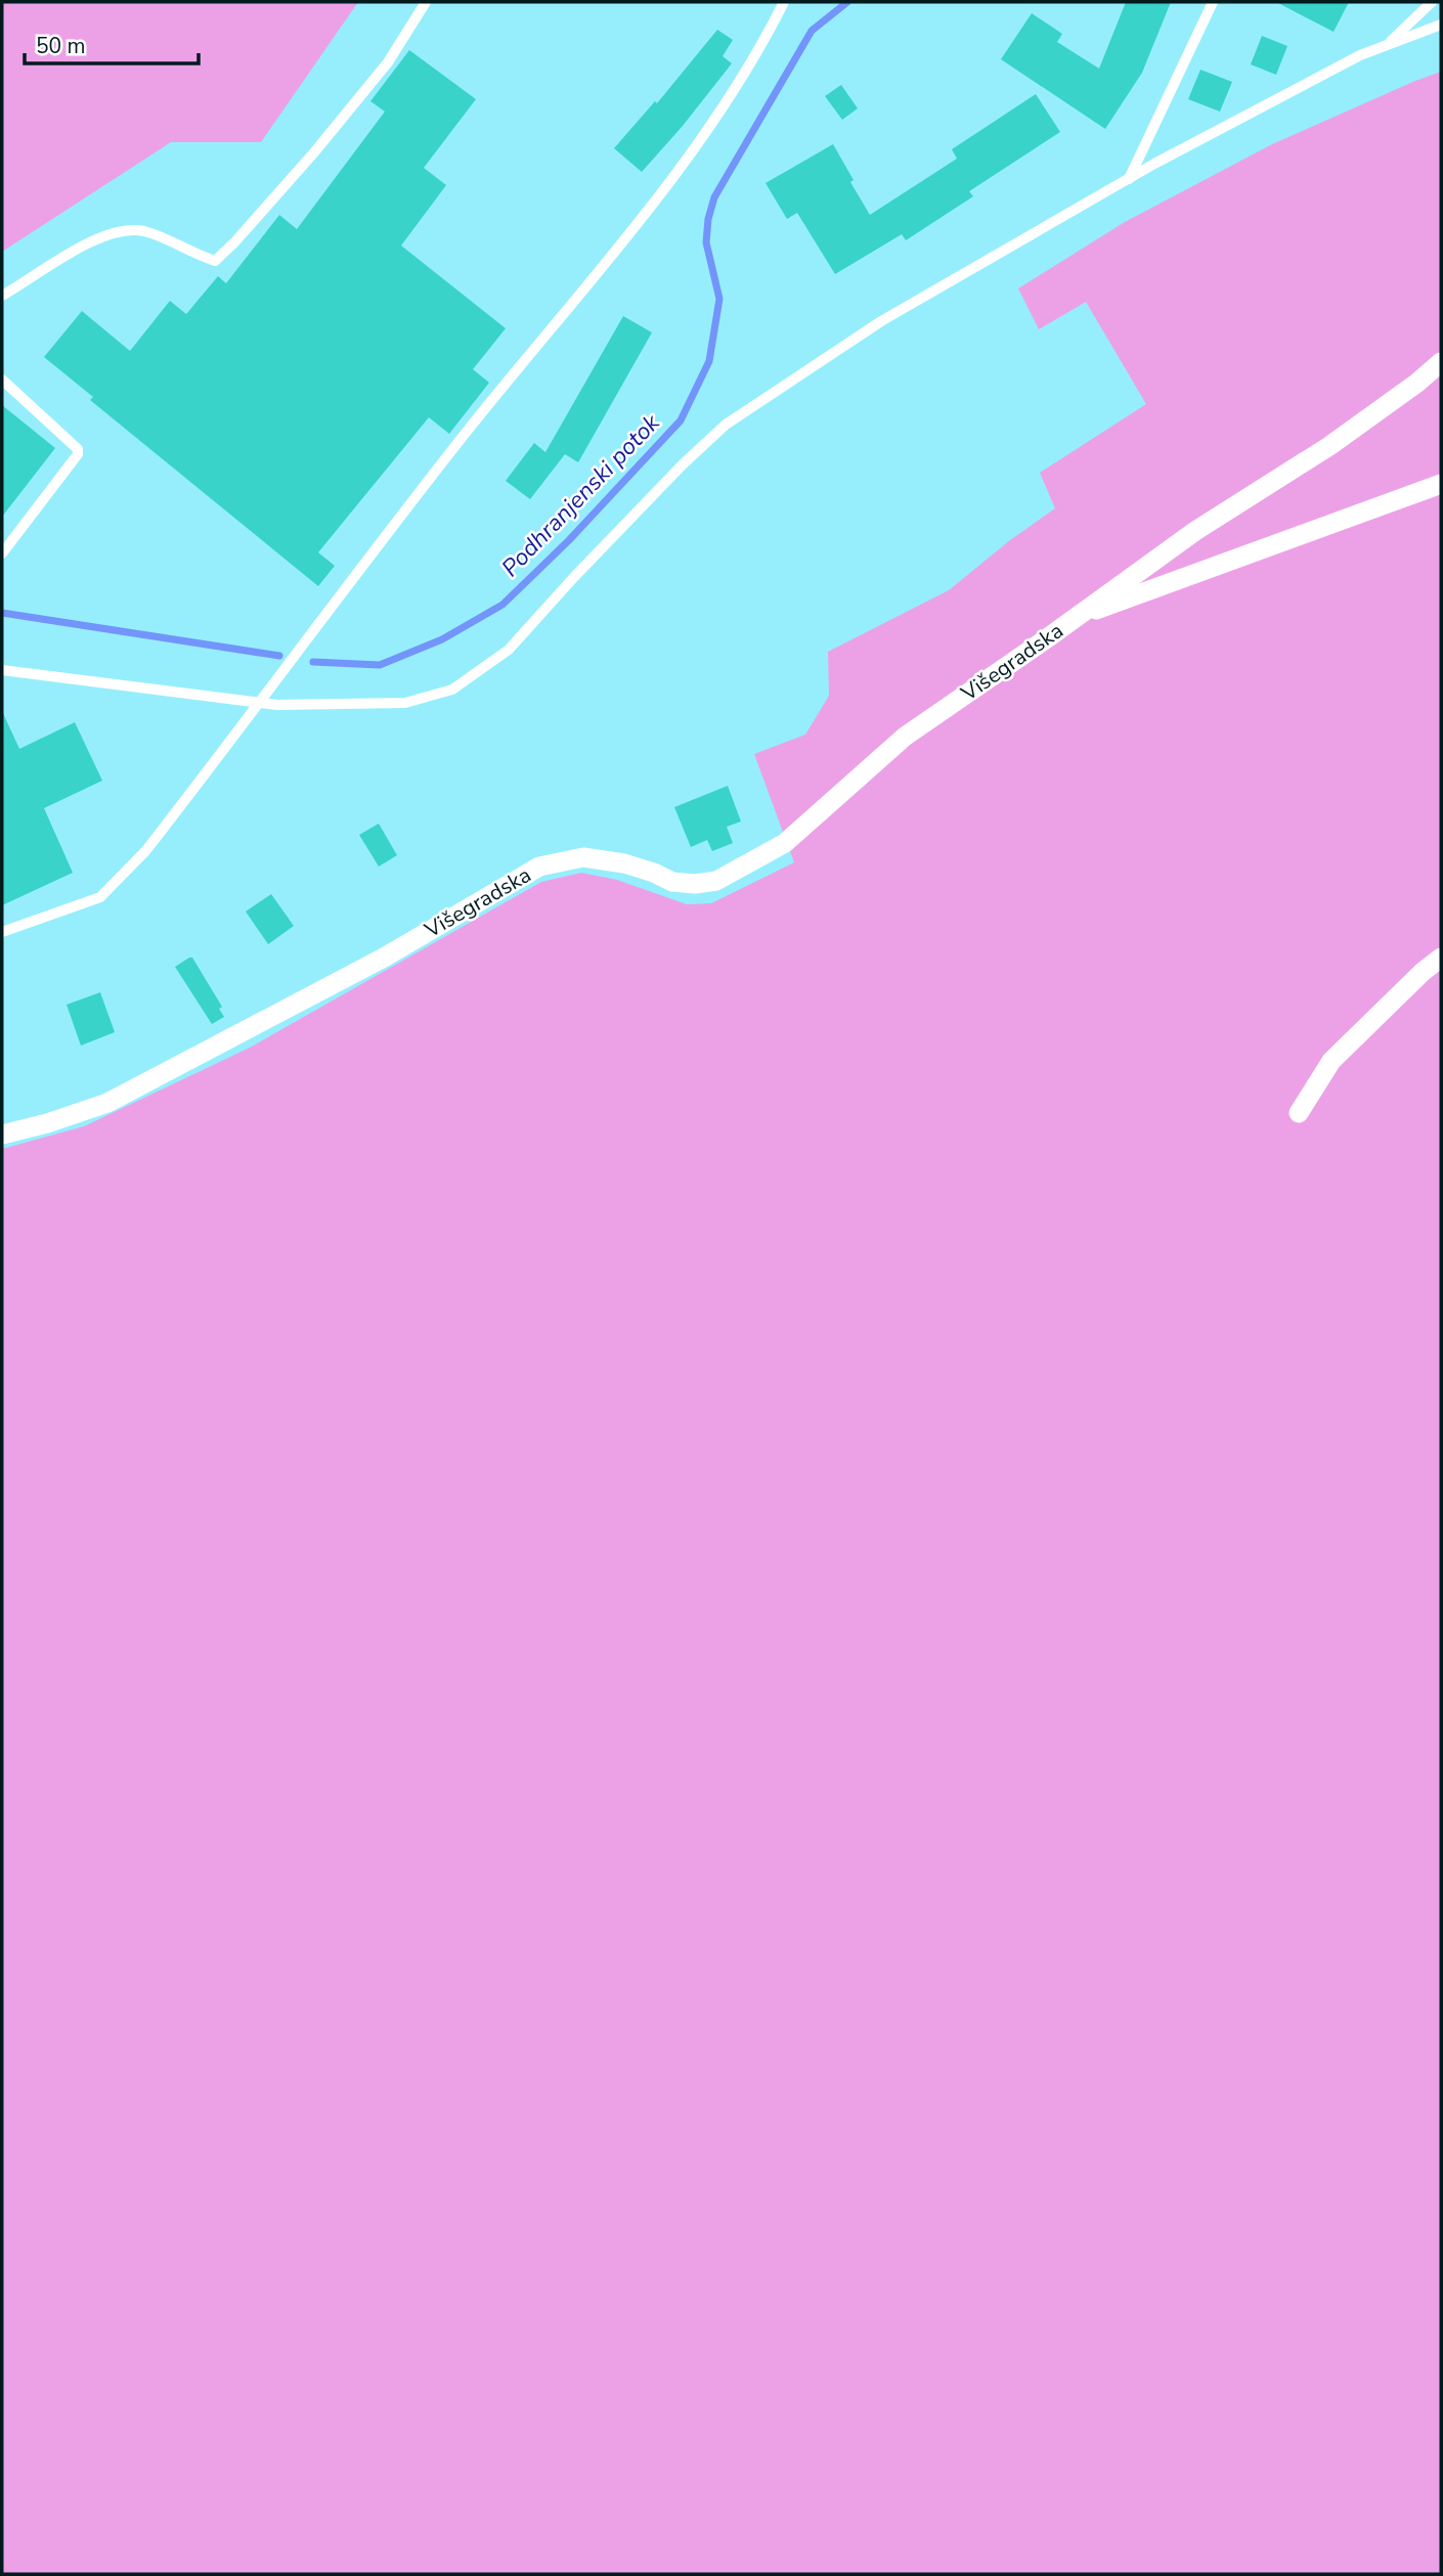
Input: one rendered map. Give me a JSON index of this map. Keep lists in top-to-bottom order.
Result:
{
  "streets": {
    "street": ["Višegradska"]
  },
  "water": ["Podhranjenski potok"],
  "scale_bar": "50 m"
}
